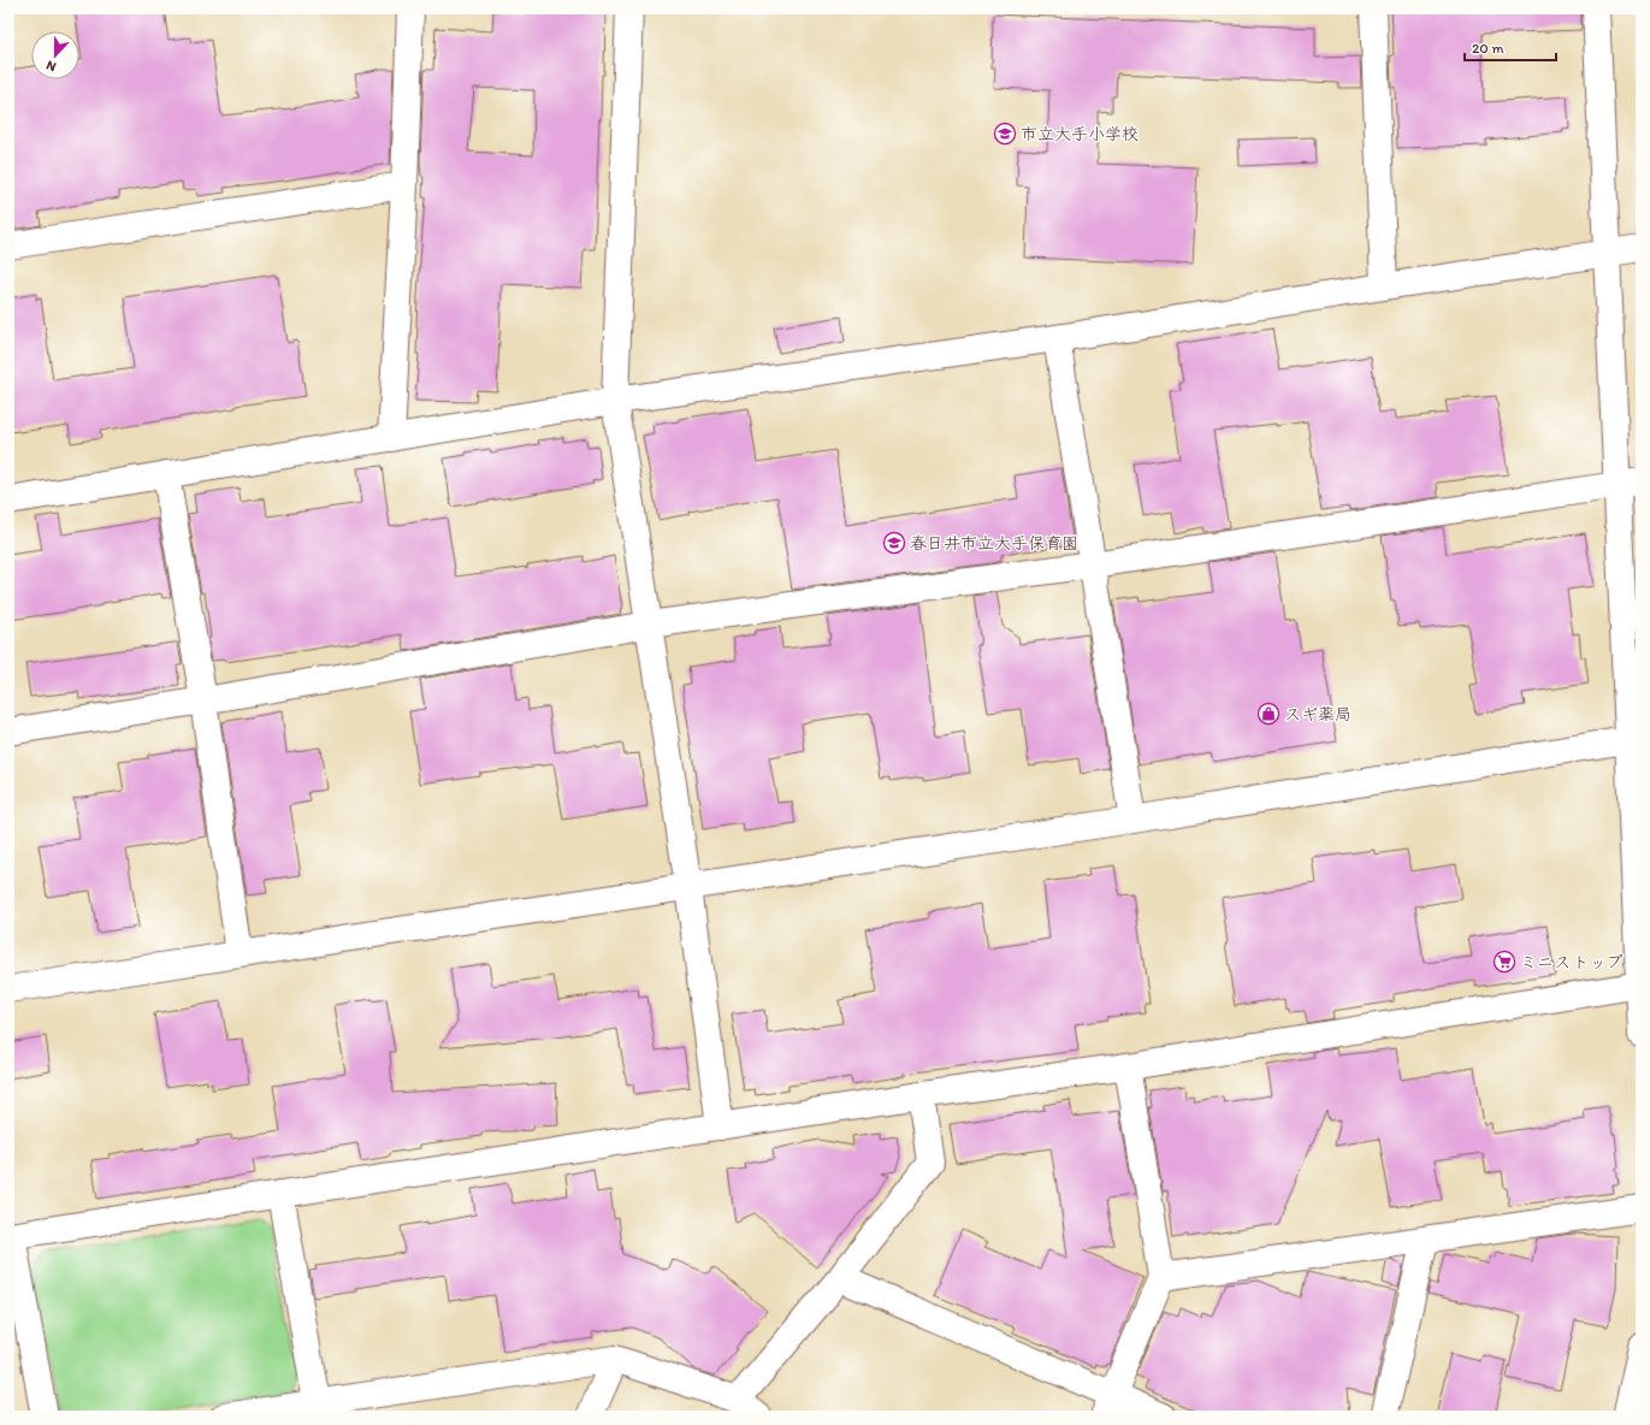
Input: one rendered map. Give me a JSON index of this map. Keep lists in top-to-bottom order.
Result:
{
  "places": {
    "school or university": ["市立大手小学校", "春日井市立大手保育園"],
    "shop": ["スギ薬局"],
    "supermarket": ["ミニストップ"]
  },
  "scale_bar": "20 m",
  "north": "bottom"
}
